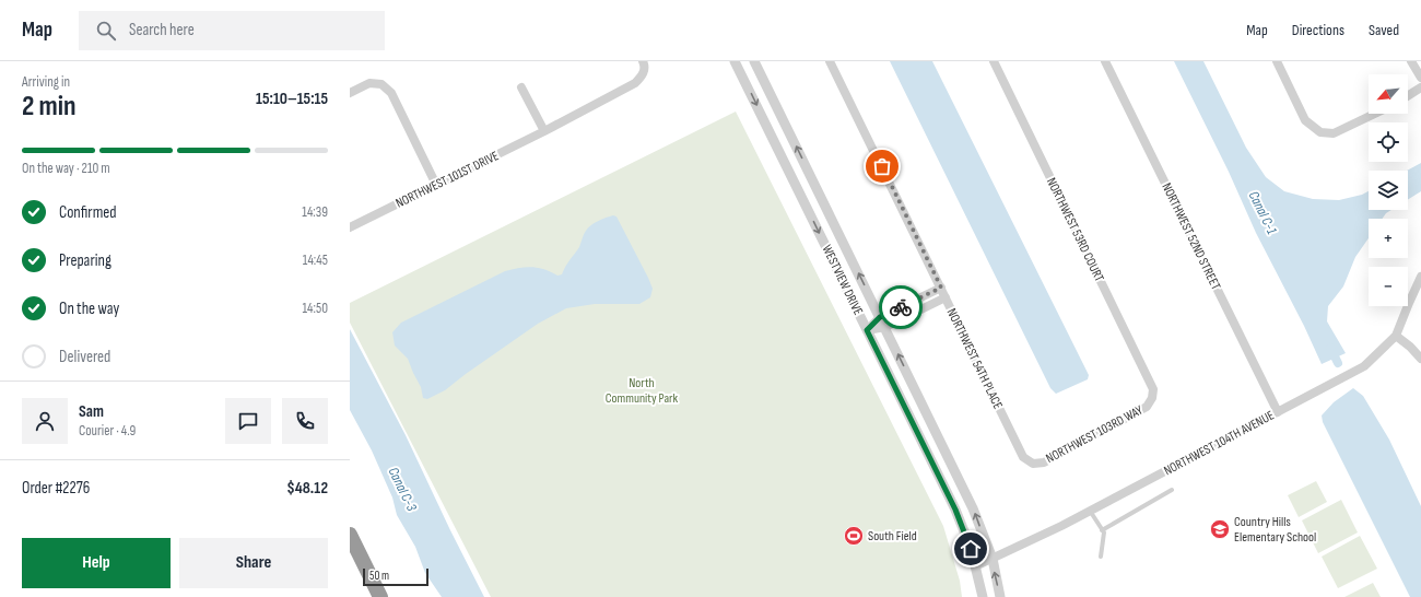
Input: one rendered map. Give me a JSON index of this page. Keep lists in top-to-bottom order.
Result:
{
  "streets": {
    "street": [
      "NORTHWEST 101ST DRIVE",
      "NORTHWEST 53RD COURT",
      "NORTHWEST 52ND STREET",
      "WESTVIEW DRIVE",
      "NORTHWEST 54TH PLACE",
      "NORTHWEST 103RD WAY",
      "NORTHWEST 104TH AVENUE"
    ]
  },
  "crossings": [
    ["NORTHWEST 53RD COURT", "NORTHWEST 103RD WAY"],
    ["NORTHWEST 52ND STREET", "NORTHWEST 104TH AVENUE"],
    ["WESTVIEW DRIVE", "NORTHWEST 104TH AVENUE"],
    ["NORTHWEST 54TH PLACE", "NORTHWEST 103RD WAY"]
  ],
  "water": ["Canal C-1", "Canal C-3"],
  "parks": ["North Community Park"],
  "places": {
    "school or university": ["Country Hills Elementary School"],
    "sports": ["South Field"]
  },
  "scale_bar": "50 m",
  "north": "bottom left",
  "page": {
    "header": "Map",
    "search": "Search here",
    "nav": ["Map", "Directions", "Saved"],
    "heading": ["2 min", "Arriving in", "15:10–15:15"],
    "panel": [
      "Sam",
      "Courier · 4.9",
      "Order #2276",
      "$48.12"
    ],
    "map_buttons": ["+", "−"],
    "bar": "On the way · 210 m",
    "list": [
      ["Confirmed", "14:39"],
      ["Preparing", "14:45"],
      ["On the way", "14:50"],
      "Delivered"
    ],
    "buttons": ["Help", "Share"],
    "scale": "50 m"
  }
}
